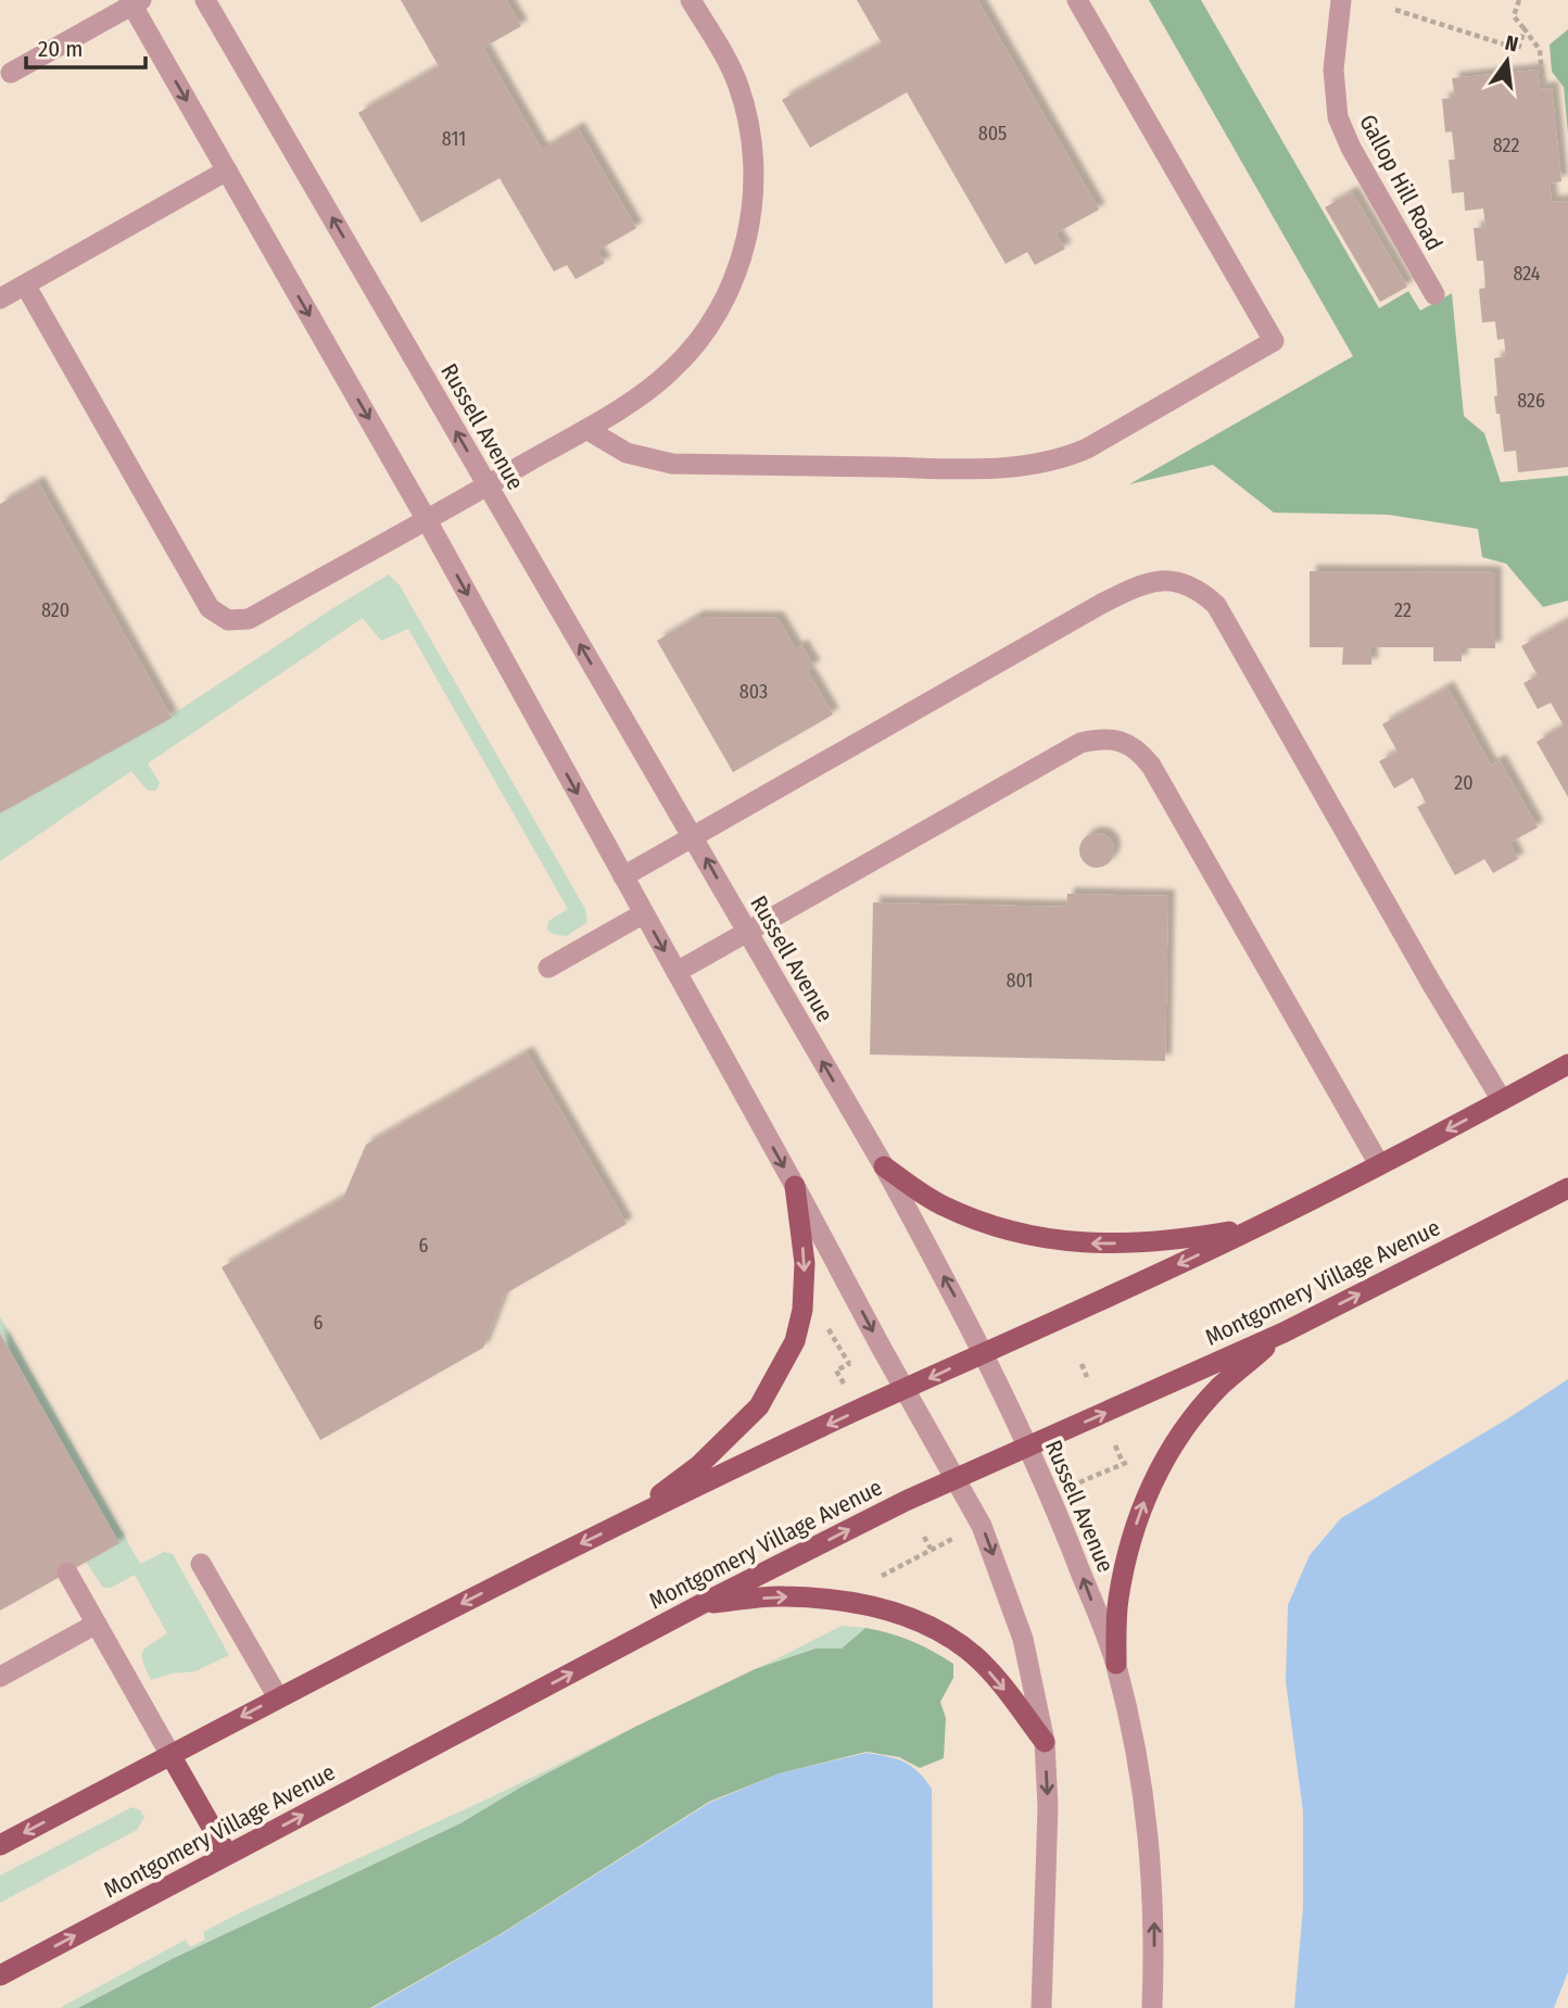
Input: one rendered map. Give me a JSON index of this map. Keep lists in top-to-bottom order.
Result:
{
  "streets": {
    "main road": ["Montgomery Village Avenue"],
    "street": ["Gallop Hill Road", "Russell Avenue"]
  },
  "crossings": [
    ["Russell Avenue", "Montgomery Village Avenue"]
  ],
  "house_numbers": [
    "805",
    "811",
    "822",
    "824",
    "826",
    "820",
    "22",
    "803",
    "20",
    "801",
    "6",
    "6"
  ],
  "scale_bar": "20 m",
  "north": "top"
}
